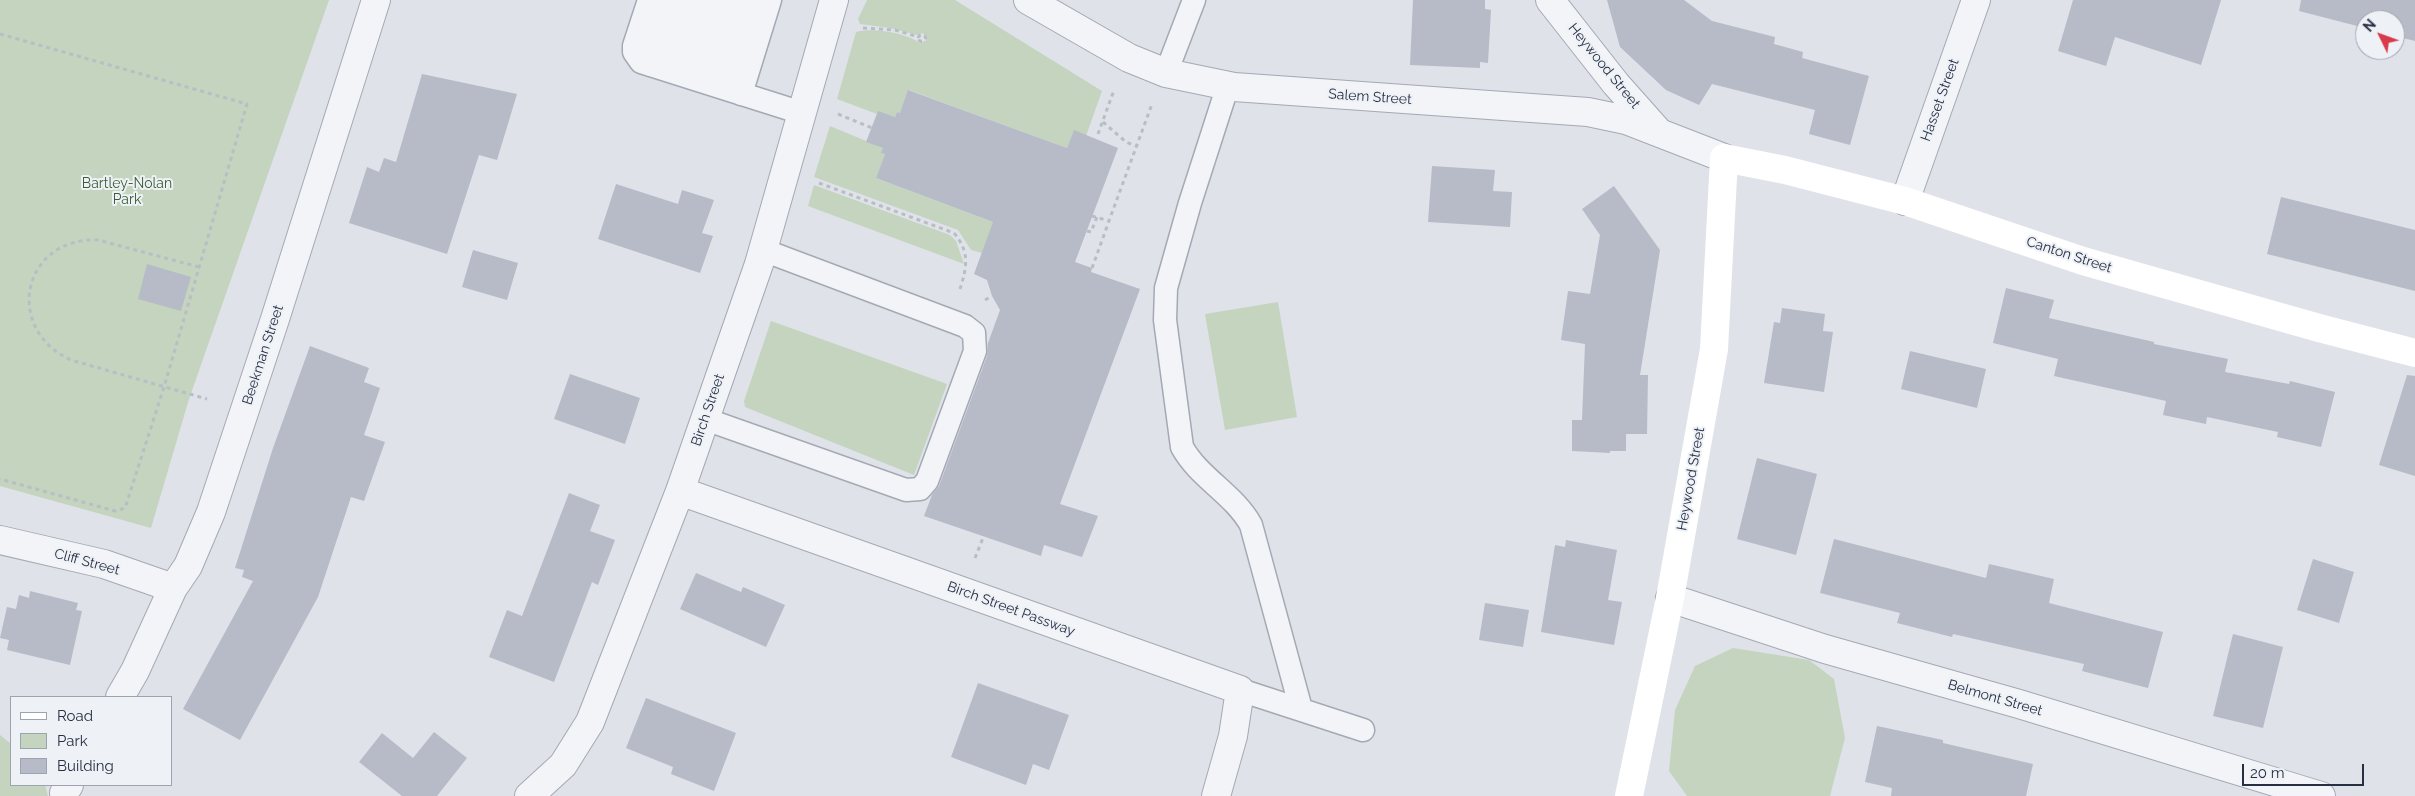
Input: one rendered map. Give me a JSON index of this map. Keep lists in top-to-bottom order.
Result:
{
  "streets": {
    "street": [
      "Heywood Street",
      "Salem Street",
      "Hasset Street",
      "Canton Street",
      "Beekman Street",
      "Birch Street",
      "Cliff Street",
      "Birch Street Passway",
      "Belmont Street"
    ]
  },
  "crossings": [
    ["Heywood Street", "Salem Street"],
    ["Heywood Street", "Canton Street"],
    ["Heywood Street", "Belmont Street"],
    ["Salem Street", "Canton Street"],
    ["Hasset Street", "Canton Street"],
    ["Beekman Street", "Cliff Street"],
    ["Birch Street", "Birch Street Passway"]
  ],
  "parks": ["Bartley-Nolan Park"],
  "legend": ["Road", "Park", "Building"],
  "scale_bar": "20 m",
  "north": "top left"
}
